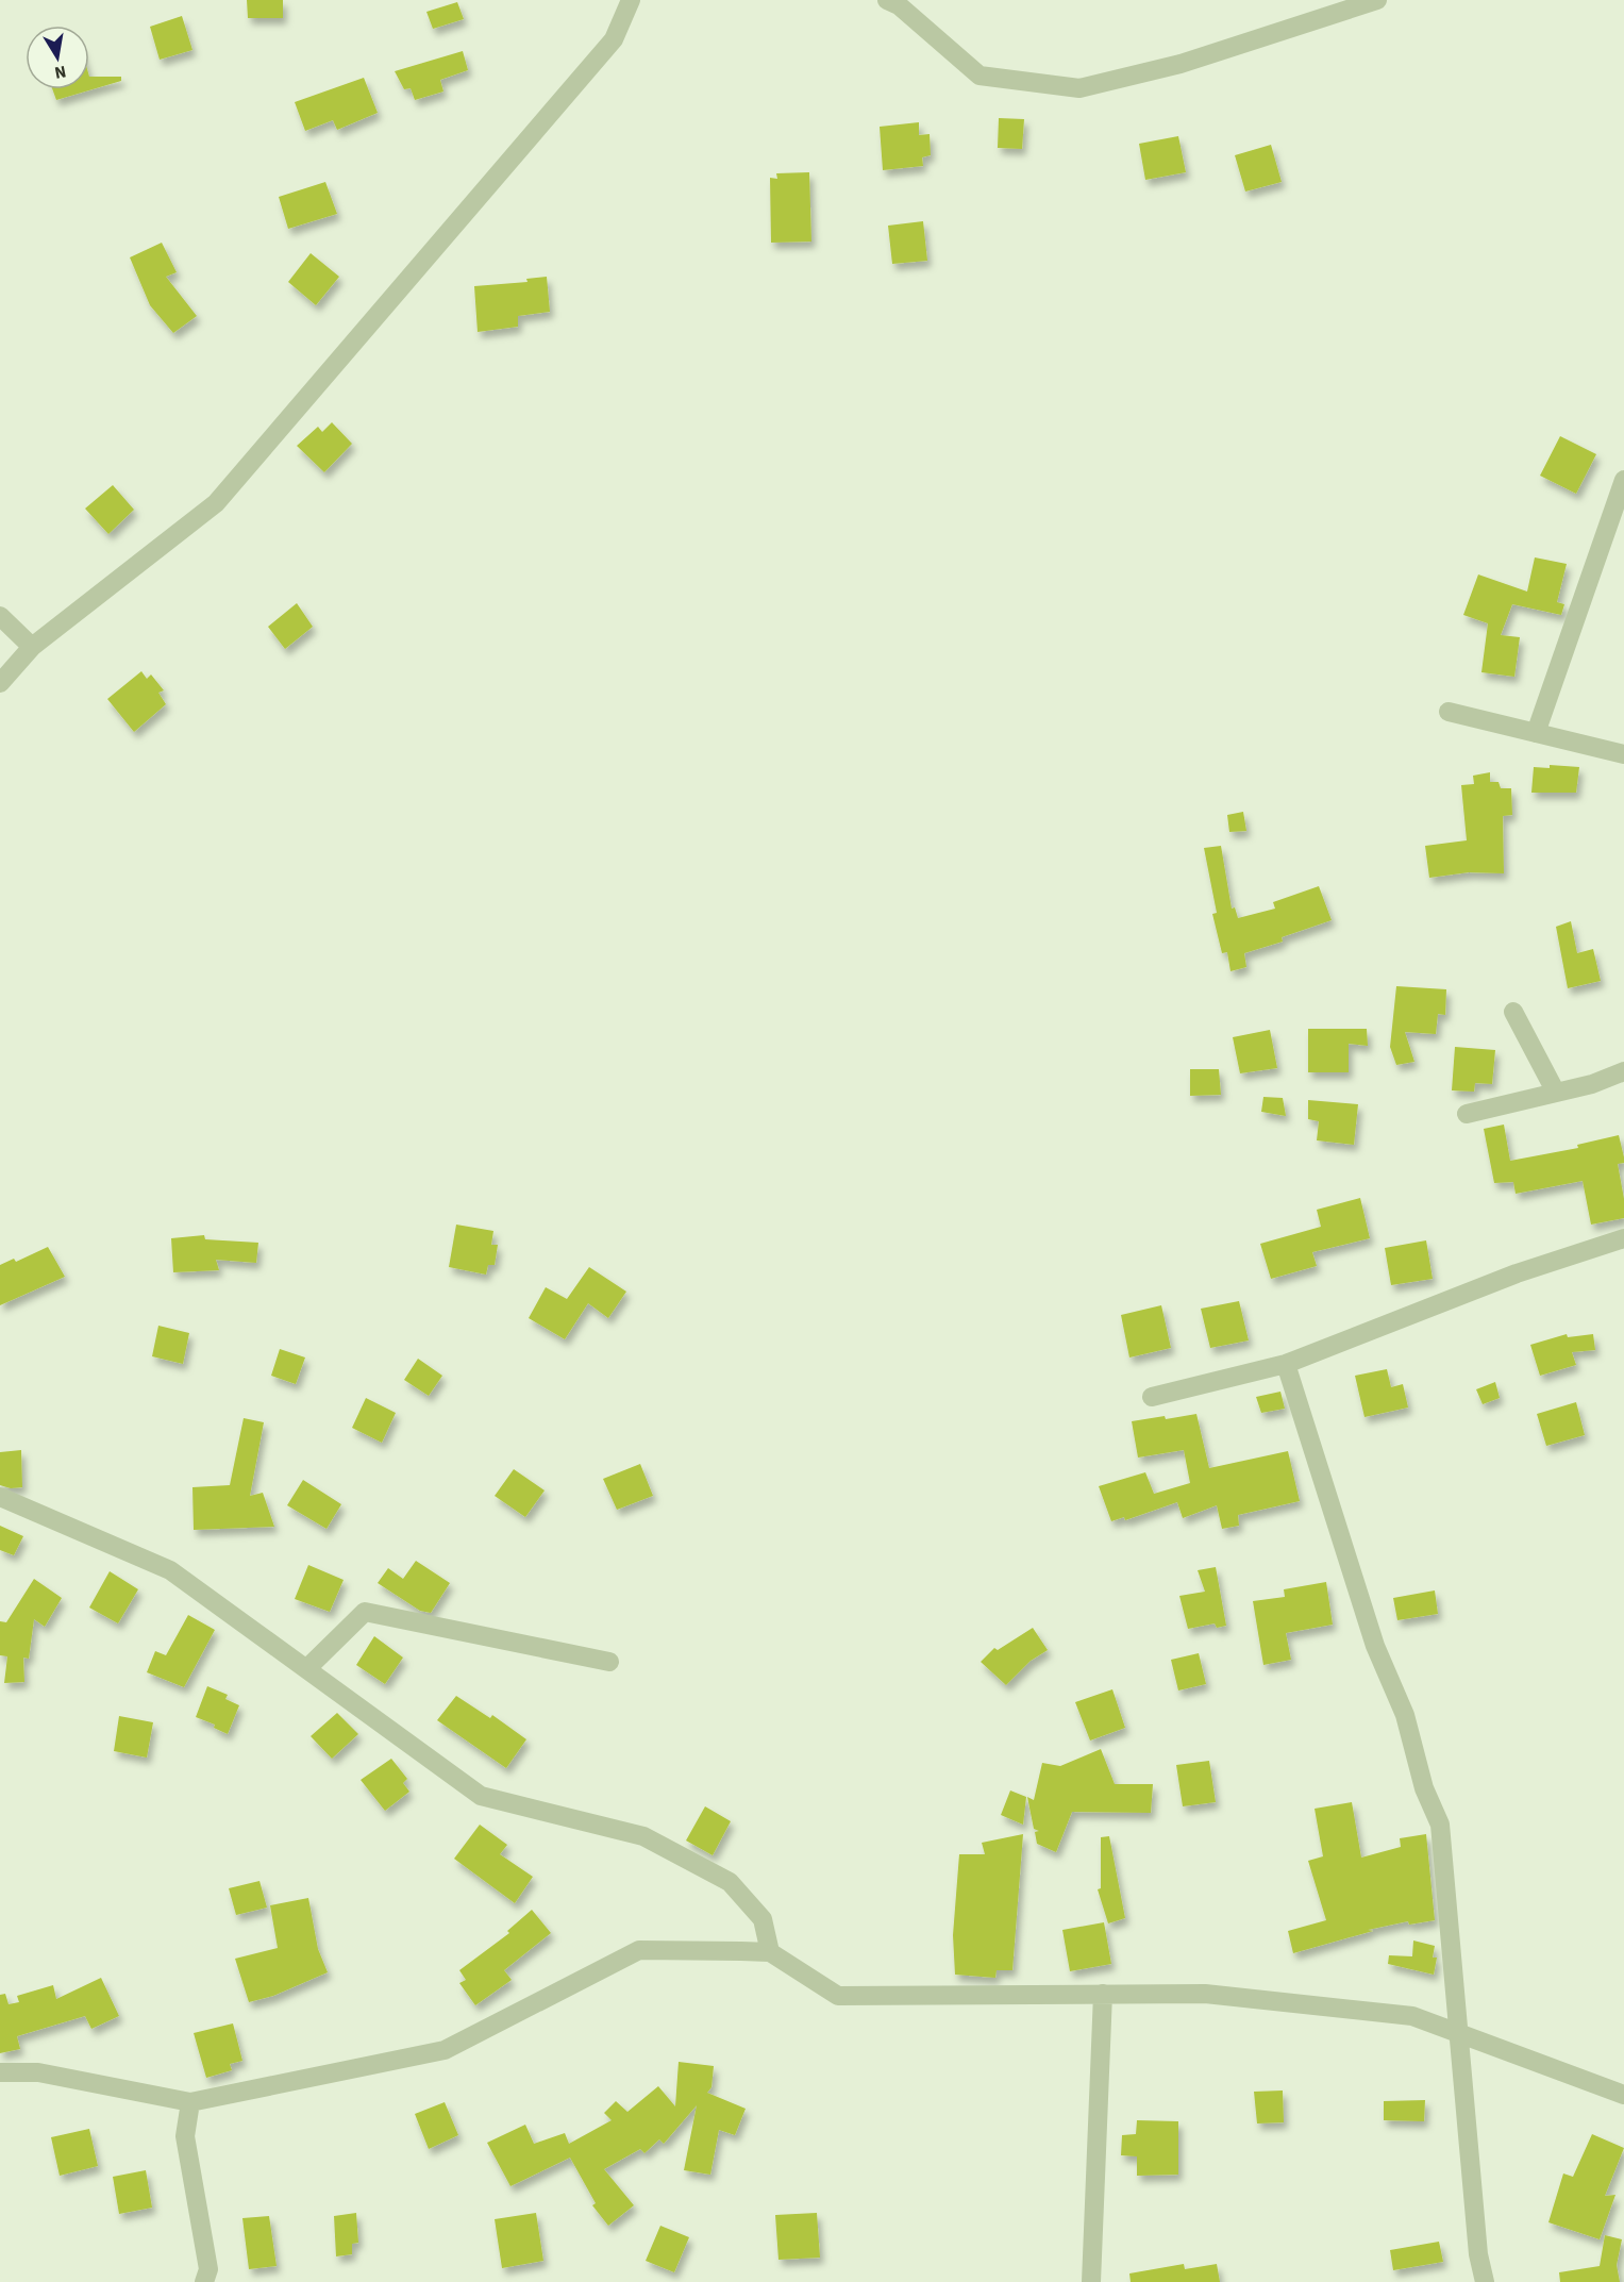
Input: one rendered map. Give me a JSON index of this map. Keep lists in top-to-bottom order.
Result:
{
  "north": "bottom"
}
